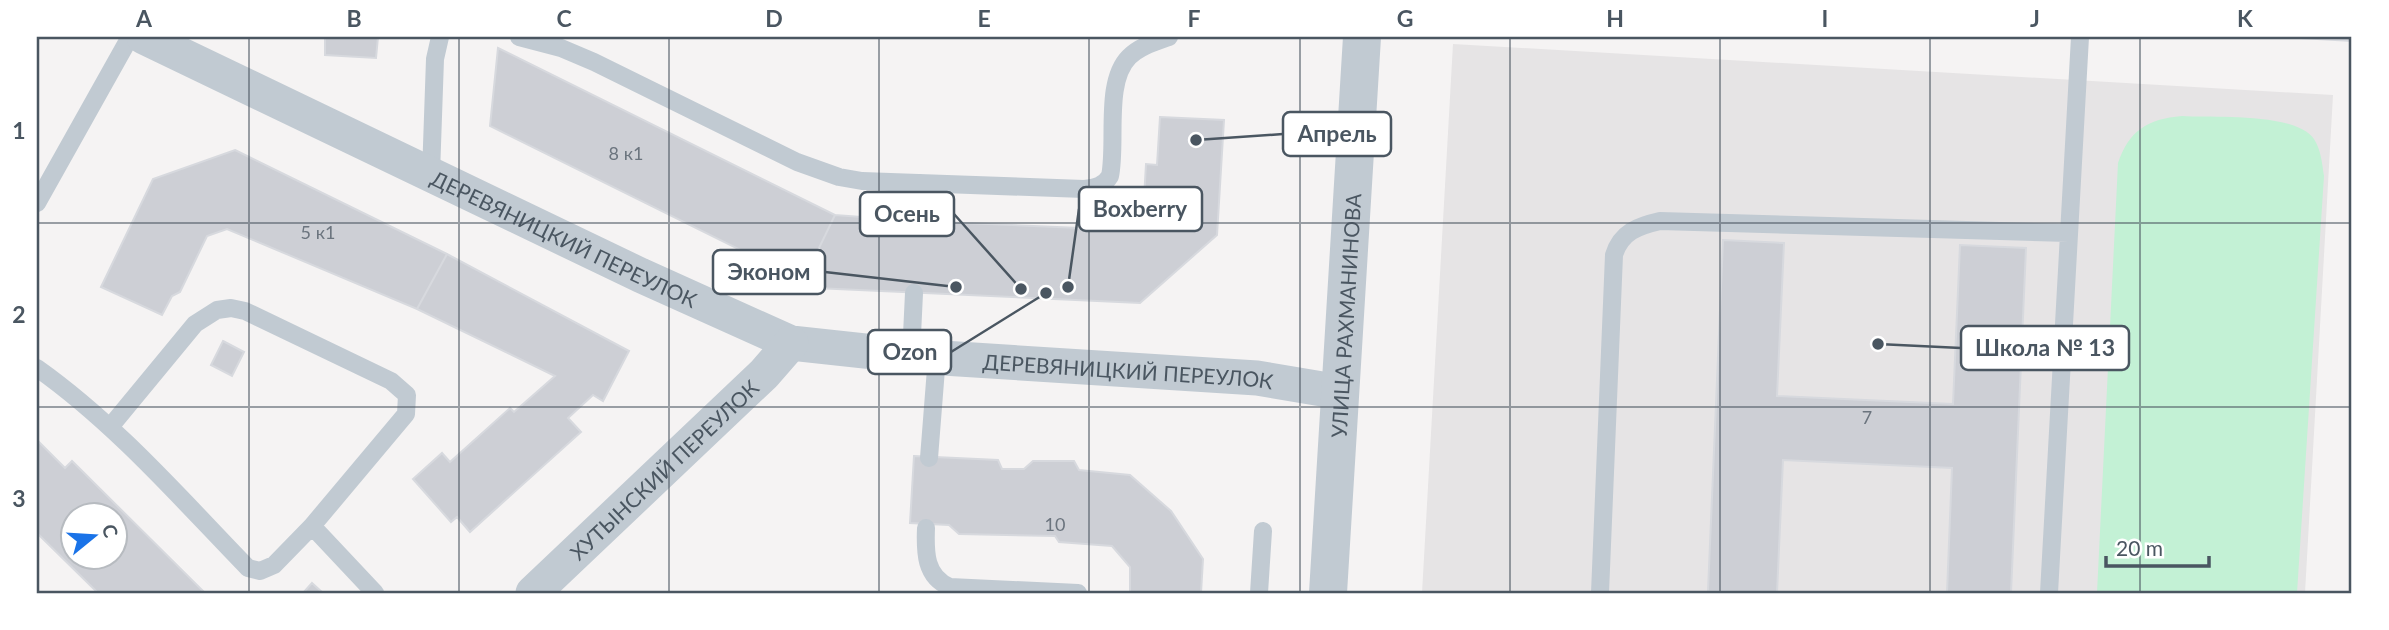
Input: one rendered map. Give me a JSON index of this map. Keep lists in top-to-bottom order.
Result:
{
  "streets": {
    "street": ["ДЕРЕВЯНИЦКИЙ ПЕРЕУЛОК", "УЛИЦА РАХМАНИНОВА", "ХУТЫНСКИЙ ПЕРЕУЛОК"]
  },
  "crossings": [
    ["ДЕРЕВЯНИЦКИЙ ПЕРЕУЛОК", "УЛИЦА РАХМАНИНОВА"],
    ["ДЕРЕВЯНИЦКИЙ ПЕРЕУЛОК", "ХУТЫНСКИЙ ПЕРЕУЛОК"]
  ],
  "places": [
    "Апрель",
    "Эконом",
    "Boxberry",
    "Осень",
    "Ozon",
    "Школа № 13"
  ],
  "house_numbers": [
    "8 к1",
    "5 к1",
    "7",
    "10"
  ],
  "scale_bar": "20 m",
  "north": "right",
  "grid": {
    "columns": [
      "A",
      "B",
      "C",
      "D",
      "E",
      "F",
      "G",
      "H",
      "I",
      "J",
      "K"
    ],
    "rows": ["1", "2", "3"]
  }
}
